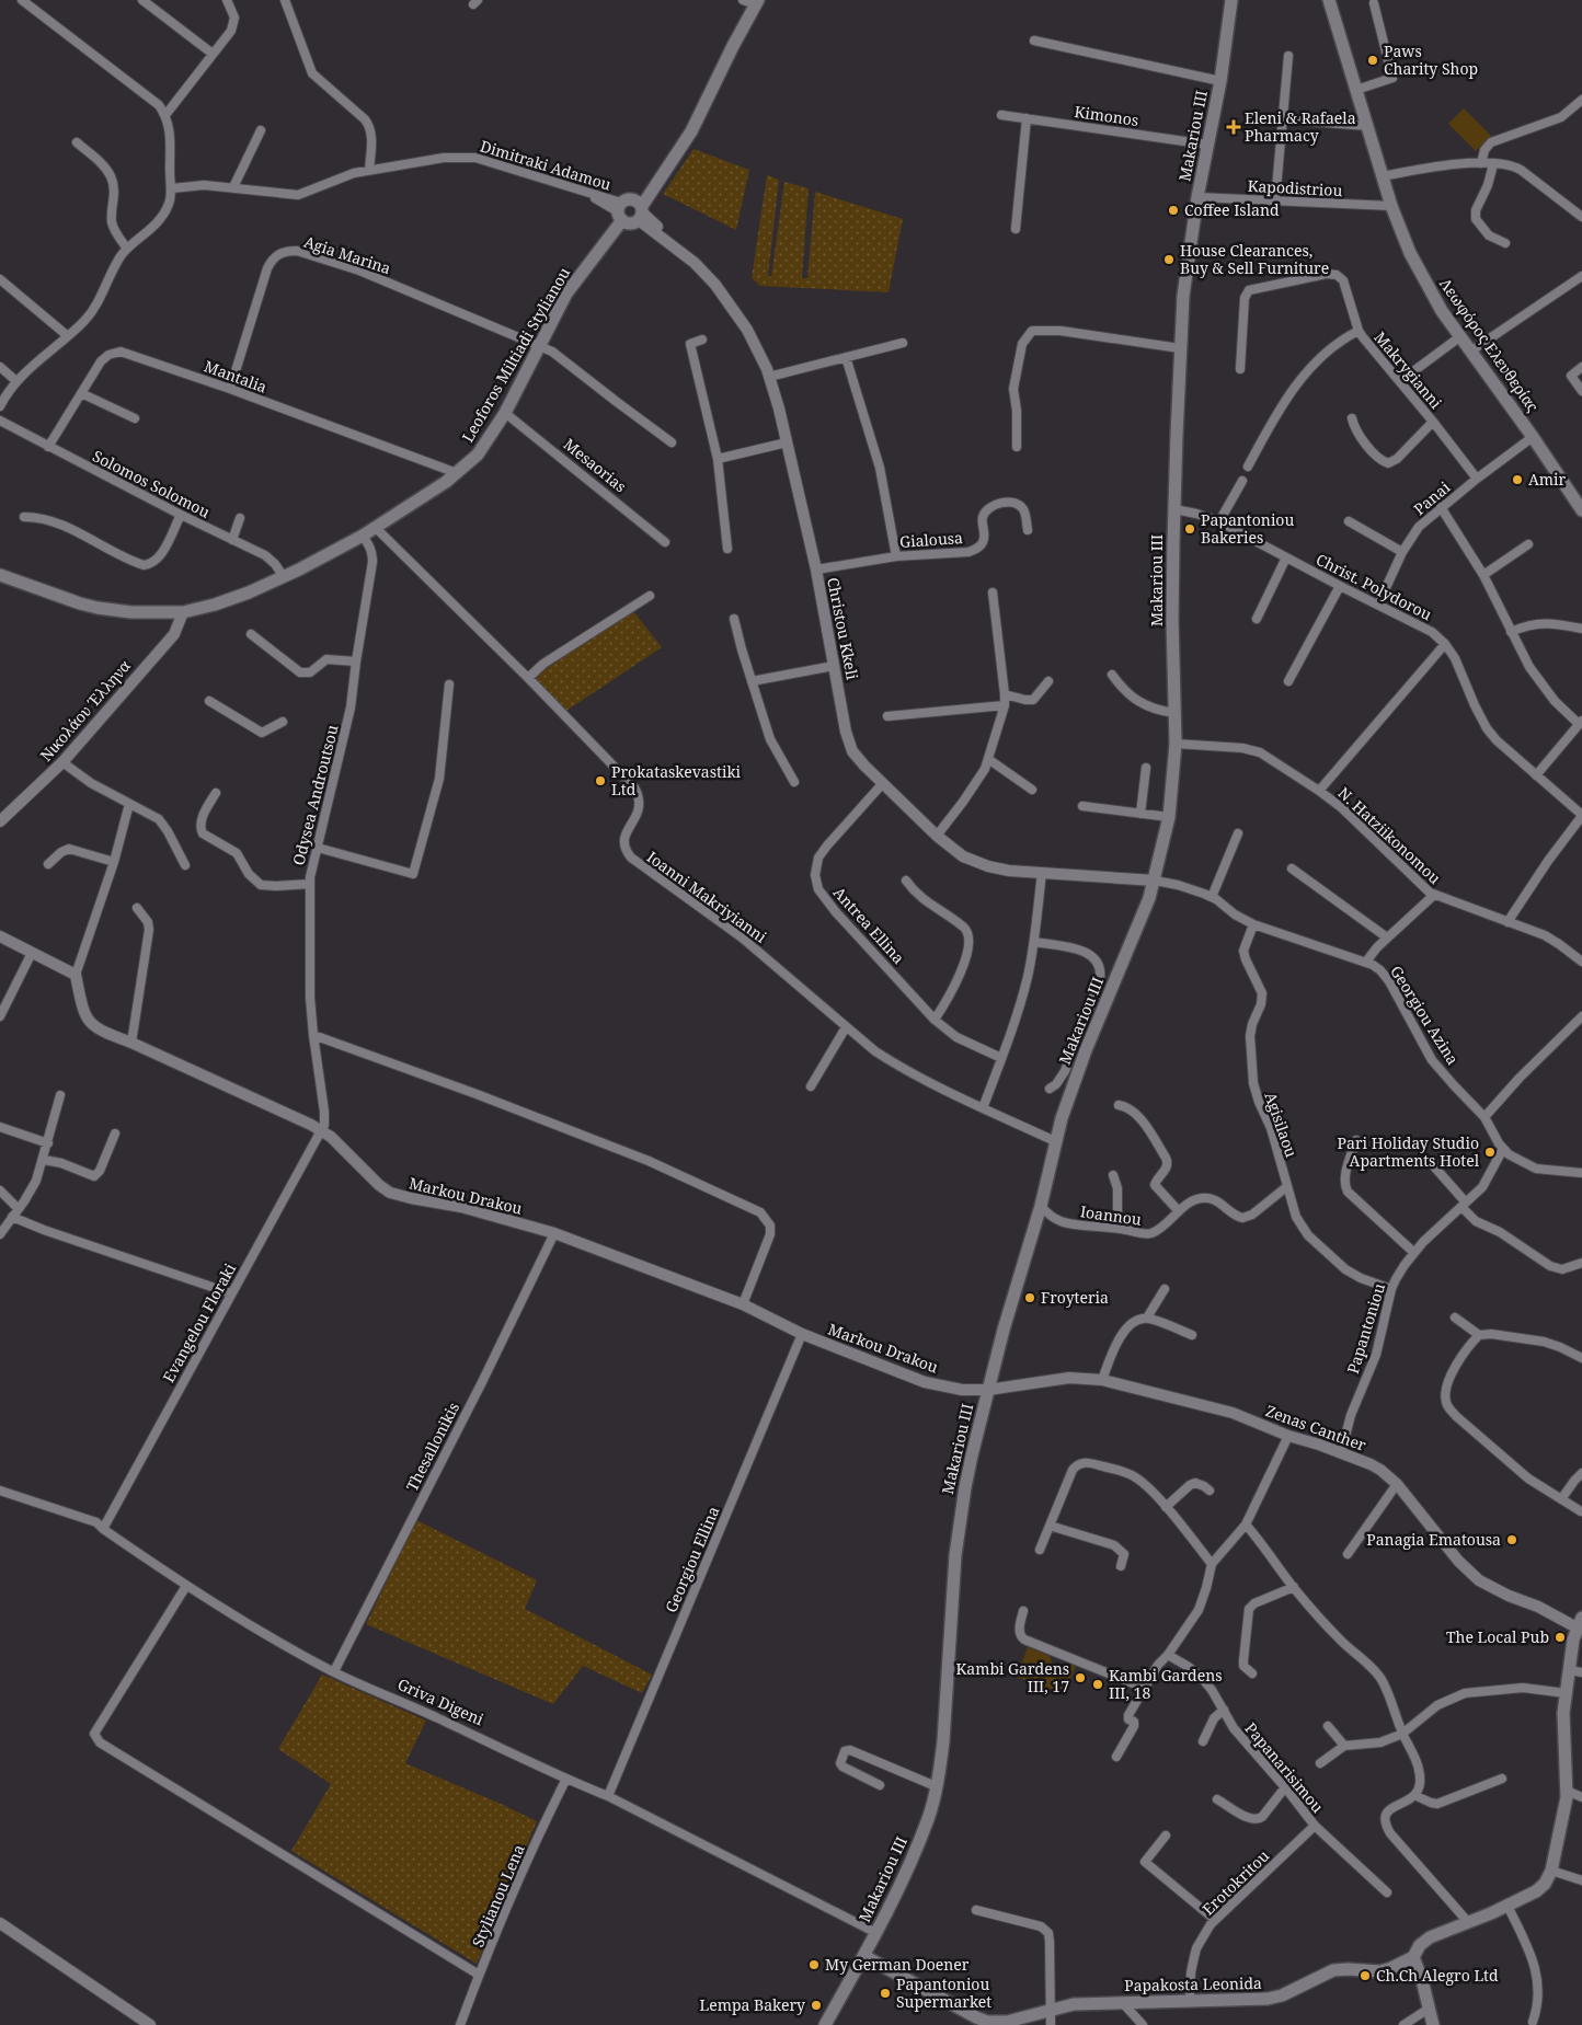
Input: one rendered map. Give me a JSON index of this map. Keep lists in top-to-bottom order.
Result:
{
  "streets": {
    "main road": [
      "Makariou III",
      "Λεωφόρος Ελευθερίας",
      "Leoforos Miltiadi Stylianou",
      "Papakosta Leonida"
    ],
    "street": [
      "Kimonos",
      "Dimitraki Adamou",
      "Kapodistriou",
      "Agia Marina",
      "Makrygianni",
      "Mantalia",
      "Mesaorias",
      "Solomos Solomou",
      "Panai",
      "Gialousa",
      "Christ. Polydorou",
      "Christou Kkeli",
      "Νικολάου Έλληνα",
      "Odysea Androutsou",
      "N. Hatziikonomou",
      "Ioanni Makriyianni",
      "Antrea Ellina",
      "Georgiou Azina",
      "Agisilaou",
      "Markou Drakou",
      "Ioannou",
      "Evangelou Floraki",
      "Papantoniou",
      "Zenas Canther",
      "Thesallonikis",
      "Georgiou Ellina",
      "Griva Digeni",
      "Papanarisimou",
      "Erotokritou",
      "Stylianou Lena"
    ]
  },
  "crossings": [
    ["Kimonos", "Makariou III"],
    ["Makariou III", "Kapodistriou"],
    ["Makariou III", "Christ. Polydorou"],
    ["Makariou III", "Christou Kkeli"],
    ["Makariou III", "N. Hatziikonomou"],
    ["Makariou III", "Ioanni Makriyianni"],
    ["Makariou III", "Georgiou Azina"],
    ["Makariou III", "Markou Drakou"],
    ["Makariou III", "Ioannou"],
    ["Makariou III", "Zenas Canther"],
    ["Makariou III", "Griva Digeni"],
    ["Makariou III", "Papakosta Leonida"],
    ["Dimitraki Adamou", "Leoforos Miltiadi Stylianou"],
    ["Dimitraki Adamou", "Christou Kkeli"],
    ["Kapodistriou", "Λεωφόρος Ελευθερίας"],
    ["Agia Marina", "Leoforos Miltiadi Stylianou"],
    ["Agia Marina", "Mantalia"],
    ["Λεωφόρος Ελευθερίας", "Panai"],
    ["Leoforos Miltiadi Stylianou", "Mantalia"],
    ["Leoforos Miltiadi Stylianou", "Mesaorias"],
    ["Leoforos Miltiadi Stylianou", "Solomos Solomou"],
    ["Leoforos Miltiadi Stylianou", "Christou Kkeli"],
    ["Leoforos Miltiadi Stylianou", "Νικολάου Έλληνα"],
    ["Leoforos Miltiadi Stylianou", "Odysea Androutsou"],
    ["Leoforos Miltiadi Stylianou", "Ioanni Makriyianni"],
    ["Makrygianni", "Panai"],
    ["Mantalia", "Solomos Solomou"],
    ["Panai", "Christ. Polydorou"],
    ["Gialousa", "Christou Kkeli"],
    ["Christou Kkeli", "Antrea Ellina"],
    ["Christou Kkeli", "Georgiou Azina"],
    ["Odysea Androutsou", "Markou Drakou"],
    ["Odysea Androutsou", "Evangelou Floraki"],
    ["Georgiou Azina", "Agisilaou"],
    ["Georgiou Azina", "Papantoniou"],
    ["Agisilaou", "Ioannou"],
    ["Agisilaou", "Papantoniou"],
    ["Markou Drakou", "Evangelou Floraki"],
    ["Markou Drakou", "Zenas Canther"],
    ["Markou Drakou", "Thesallonikis"],
    ["Markou Drakou", "Georgiou Ellina"],
    ["Evangelou Floraki", "Griva Digeni"],
    ["Papantoniou", "Zenas Canther"],
    ["Zenas Canther", "Papakosta Leonida"],
    ["Thesallonikis", "Griva Digeni"],
    ["Georgiou Ellina", "Griva Digeni"],
    ["Griva Digeni", "Stylianou Lena"],
    ["Papanarisimou", "Erotokritou"],
    ["Erotokritou", "Papakosta Leonida"]
  ],
  "places": {
    "other": [
      "Paws Charity Shop",
      "Coffee Island",
      "House Clearances, Buy & Sell Furniture",
      "Amir",
      "Papantoniou Bakeries",
      "Prokataskevastiki Ltd",
      "Pari Holiday Studio Apartments Hotel",
      "Froyteria",
      "Panagia Ematousa",
      "The Local Pub",
      "Kambi Gardens III, 17",
      "Kambi Gardens III, 18",
      "My German Doener",
      "Ch.Ch Alegro Ltd",
      "Papantoniou Supermarket",
      "Lempa Bakery"
    ],
    "health": ["Eleni & Rafaela Pharmacy"]
  }
}
